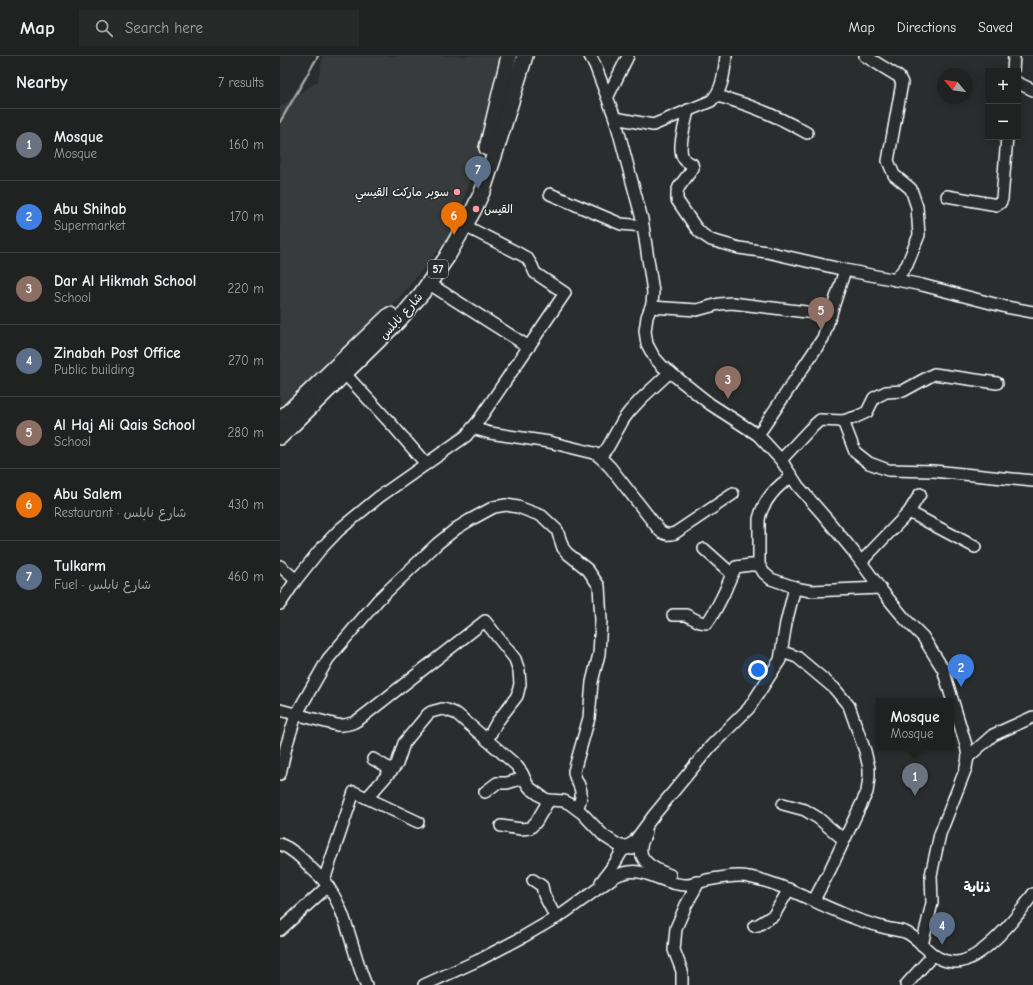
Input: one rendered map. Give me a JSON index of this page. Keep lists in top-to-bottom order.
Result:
{
  "streets": {
    "main road": ["57", "شارع نابلس"]
  },
  "districts": ["ذنابة"],
  "places": ["سوبر ماركت القيسي", "القيس"],
  "north": "top left",
  "page": {
    "header": "Map",
    "search": "Search here",
    "nav": ["Map", "Directions", "Saved"],
    "heading": ["Nearby", "7 results"],
    "map_buttons": ["+", "−"],
    "list": [
      {
        "mark": "1",
        "name": "Mosque",
        "note": "Mosque",
        "value": "160 m"
      },
      {
        "mark": "2",
        "name": "Abu Shihab",
        "note": "Supermarket",
        "value": "170 m"
      },
      {
        "mark": "3",
        "name": "Dar Al Hikmah School",
        "note": "School",
        "value": "220 m"
      },
      {
        "mark": "4",
        "name": "Zinabah Post Office",
        "note": "Public building",
        "value": "270 m"
      },
      {
        "mark": "5",
        "name": "Al Haj Ali Qais School",
        "note": "School",
        "value": "280 m"
      },
      {
        "mark": "6",
        "name": "Abu Salem",
        "note": "Restaurant · شارع نابلس",
        "value": "430 m"
      },
      {
        "mark": "7",
        "name": "Tulkarm",
        "note": "Fuel · شارع نابلس",
        "value": "460 m"
      }
    ],
    "pins": [
      "7",
      "6",
      "5",
      "3",
      "2",
      "1",
      "4"
    ],
    "popup": ["Mosque", "Mosque"]
  }
}
